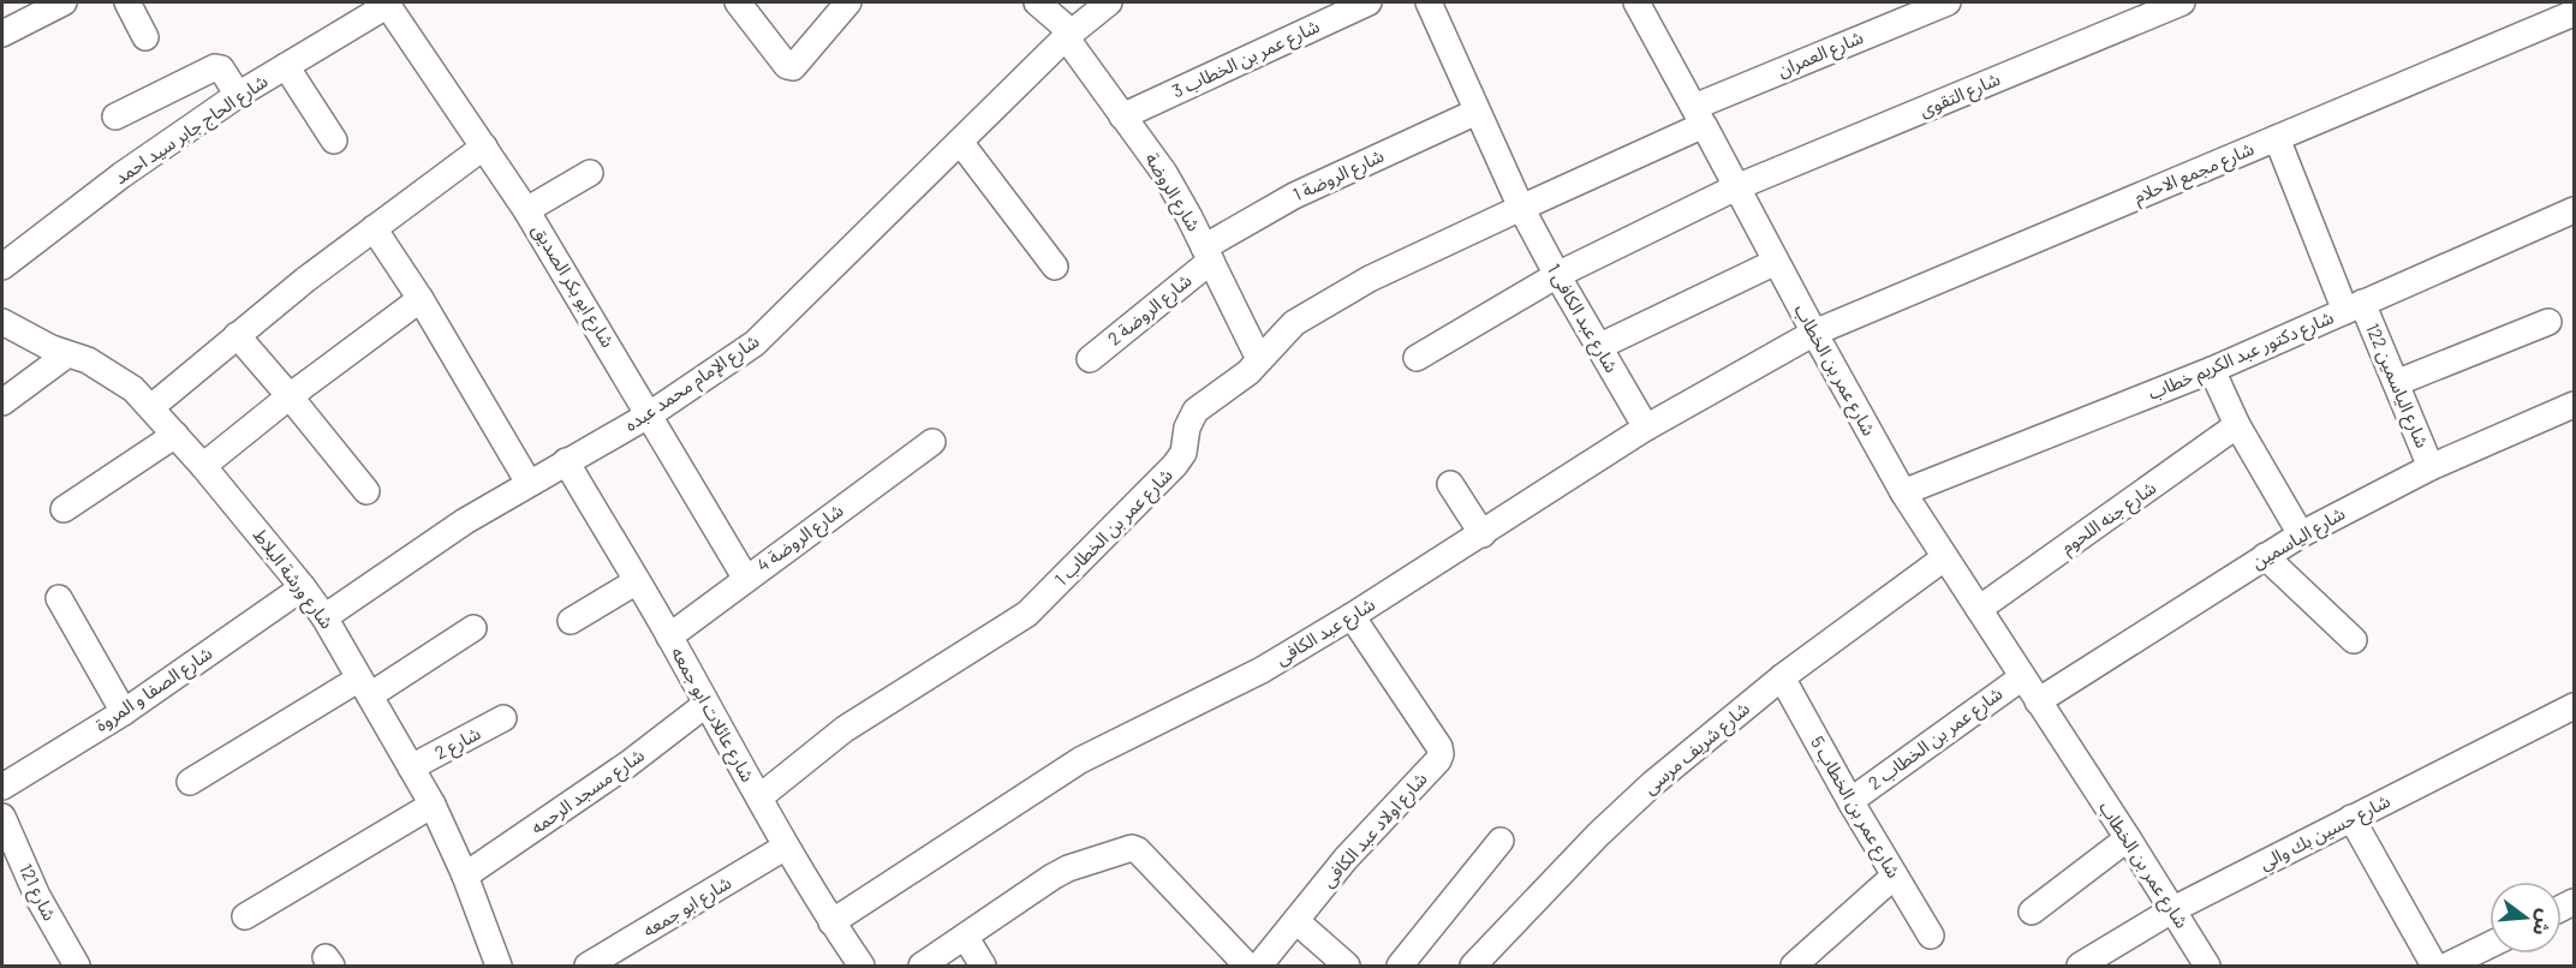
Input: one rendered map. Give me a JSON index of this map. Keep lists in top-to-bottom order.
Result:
{
  "streets": {
    "street": [
      "شارع العمران",
      "شارع عمر بن الخطاب 3",
      "شارع التقوى",
      "شارع الحاج جابر سيد احمد",
      "شارع مجمع الاحلام",
      "شارع الروضة 1",
      "شارع الروضة",
      "شارع ابو بكر الصديق",
      "شارع الروضة 2",
      "شارع عبد الكافى 1",
      "شارع دكتور عبد الكريم خطاب",
      "شارع عمر بن الخطاب",
      "شارع الإمام محمد عبده",
      "شارع الياسمين 122",
      "شارع جنه اللحوم",
      "شارع عمر بن الخطاب 1",
      "شارع الروضة 4",
      "شارع الياسمين",
      "شارع ورشة البلاط",
      "شارع عبد الكافى",
      "شارع الصفا و المروة",
      "شارع عائلات ابو جمعه",
      "شارع عمر بن الخطاب 2",
      "شارع 2",
      "شارع شريف مرسى",
      "شارع مسجد الرحمه",
      "شارع عمر بن الخطاب 5",
      "شارع اولاد عبد الكافى",
      "شارع حسين بك والي",
      "شارع 121",
      "شارع ابو جمعه"
    ]
  },
  "crossings": [
    ["شارع العمران", "شارع عمر بن الخطاب"],
    ["شارع عمر بن الخطاب 3", "شارع الروضة"],
    ["شارع التقوى", "شارع عبد الكافى 1"],
    ["شارع التقوى", "شارع عمر بن الخطاب"],
    ["شارع الحاج جابر سيد احمد", "شارع ابو بكر الصديق"],
    ["شارع مجمع الاحلام", "شارع عمر بن الخطاب"],
    ["شارع مجمع الاحلام", "شارع الياسمين 122"],
    ["شارع مجمع الاحلام", "شارع عبد الكافى"],
    ["شارع الروضة 1", "شارع الروضة"],
    ["شارع الروضة 1", "شارع الروضة 2"],
    ["شارع الروضة", "شارع الروضة 2"],
    ["شارع الروضة", "شارع الإمام محمد عبده"],
    ["شارع الروضة", "شارع عمر بن الخطاب 1"],
    ["شارع ابو بكر الصديق", "شارع الإمام محمد عبده"],
    ["شارع ابو بكر الصديق", "شارع الروضة 4"],
    ["شارع عبد الكافى 1", "شارع عمر بن الخطاب 1"],
    ["شارع عبد الكافى 1", "شارع عبد الكافى"],
    ["شارع دكتور عبد الكريم خطاب", "شارع عمر بن الخطاب"],
    ["شارع دكتور عبد الكريم خطاب", "شارع الياسمين 122"],
    ["شارع عمر بن الخطاب", "شارع جنه اللحوم"],
    ["شارع عمر بن الخطاب", "شارع الياسمين"],
    ["شارع عمر بن الخطاب", "شارع عبد الكافى"],
    ["شارع عمر بن الخطاب", "شارع عمر بن الخطاب 2"],
    ["شارع عمر بن الخطاب", "شارع شريف مرسى"],
    ["شارع عمر بن الخطاب", "شارع حسين بك والي"],
    ["شارع الإمام محمد عبده", "شارع ورشة البلاط"],
    ["شارع الإمام محمد عبده", "شارع عائلات ابو جمعه"],
    ["شارع الياسمين 122", "شارع الياسمين"],
    ["شارع عمر بن الخطاب 1", "شارع عائلات ابو جمعه"],
    ["شارع الروضة 4", "شارع عائلات ابو جمعه"],
    ["شارع ورشة البلاط", "شارع الصفا و المروة"],
    ["شارع ورشة البلاط", "شارع 2"],
    ["شارع ورشة البلاط", "شارع مسجد الرحمه"],
    ["شارع عبد الكافى", "شارع عائلات ابو جمعه"],
    ["شارع عبد الكافى", "شارع اولاد عبد الكافى"],
    ["شارع عائلات ابو جمعه", "شارع مسجد الرحمه"],
    ["شارع عائلات ابو جمعه", "شارع ابو جمعه"],
    ["شارع عمر بن الخطاب 2", "شارع عمر بن الخطاب 5"],
    ["شارع شريف مرسى", "شارع عمر بن الخطاب 5"]
  ],
  "north": "right"
}
